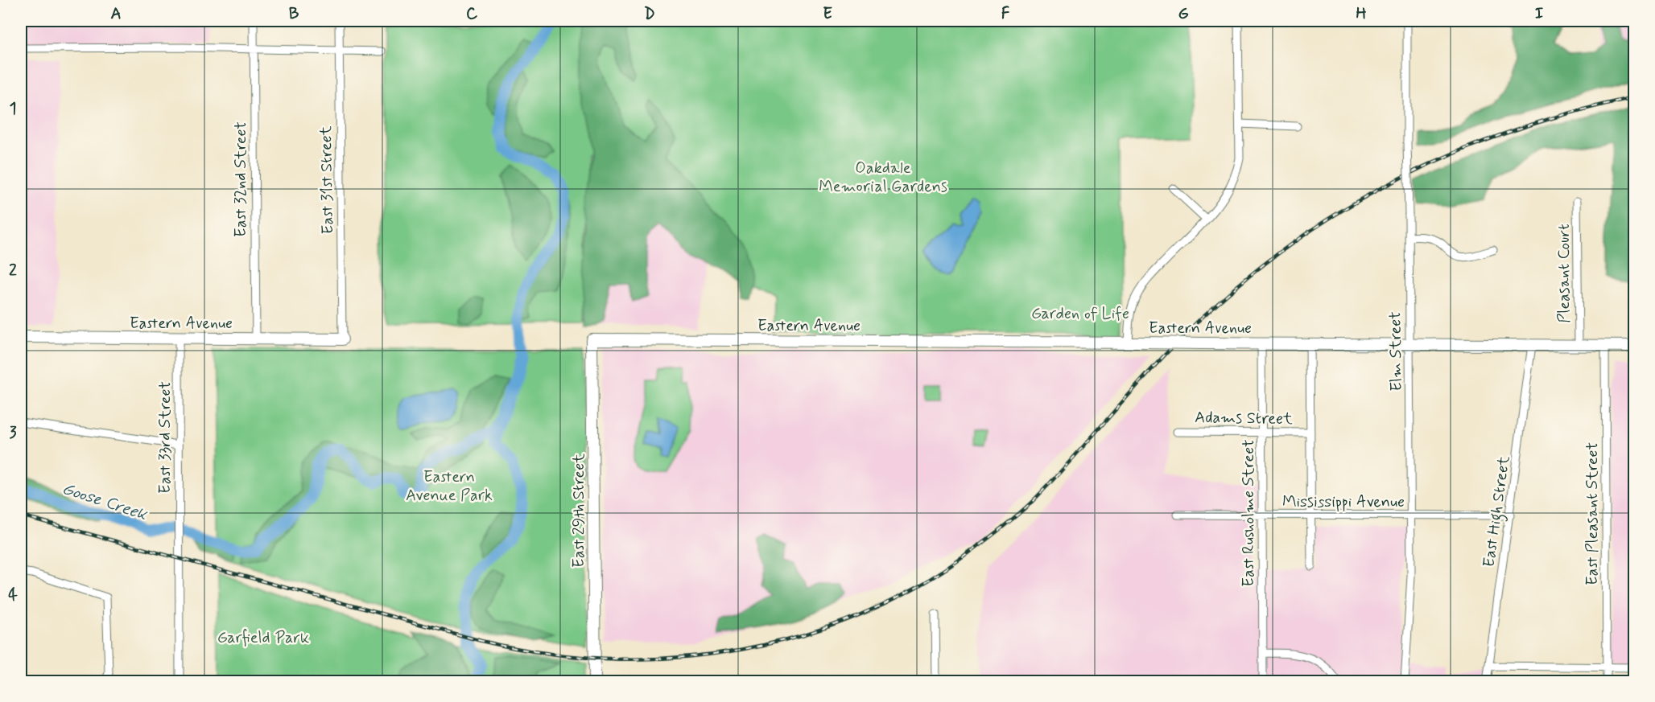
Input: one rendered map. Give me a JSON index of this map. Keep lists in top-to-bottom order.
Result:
{
  "streets": {
    "street": [
      "East 32nd Street",
      "East 31st Street",
      "Pleasant Court",
      "Eastern Avenue",
      "Elm Street",
      "Adams Street",
      "East 33rd Street",
      "Mississippi Avenue",
      "East 29th Street",
      "East High Street",
      "East Rusholme Street",
      "East Pleasant Street"
    ]
  },
  "crossings": [
    ["East 32nd Street", "Eastern Avenue"],
    ["East 31st Street", "Eastern Avenue"],
    ["Pleasant Court", "Eastern Avenue"],
    ["Eastern Avenue", "Elm Street"],
    ["Eastern Avenue", "East 33rd Street"],
    ["Eastern Avenue", "East 29th Street"],
    ["Eastern Avenue", "East High Street"],
    ["Eastern Avenue", "East Rusholme Street"],
    ["Eastern Avenue", "East Pleasant Street"],
    ["Elm Street", "Mississippi Avenue"],
    ["Adams Street", "East Rusholme Street"],
    ["Mississippi Avenue", "East High Street"],
    ["Mississippi Avenue", "East Rusholme Street"]
  ],
  "water": ["Goose Creek"],
  "parks": [
    "Oakdale Memorial Gardens",
    "Garden of Life",
    "Eastern Avenue Park",
    "Garfield Park"
  ],
  "grid": {
    "columns": [
      "A",
      "B",
      "C",
      "D",
      "E",
      "F",
      "G",
      "H",
      "I"
    ],
    "rows": [
      "1",
      "2",
      "3",
      "4"
    ]
  }
}
